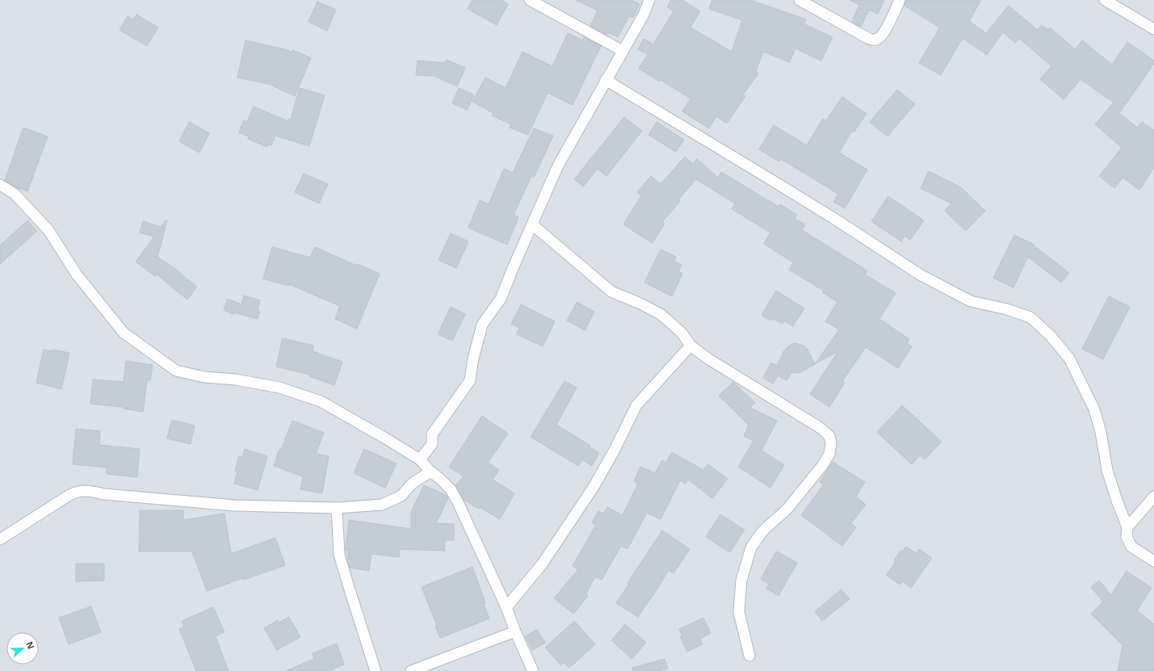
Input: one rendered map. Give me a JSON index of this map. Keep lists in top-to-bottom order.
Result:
{
  "north": "right"
}
